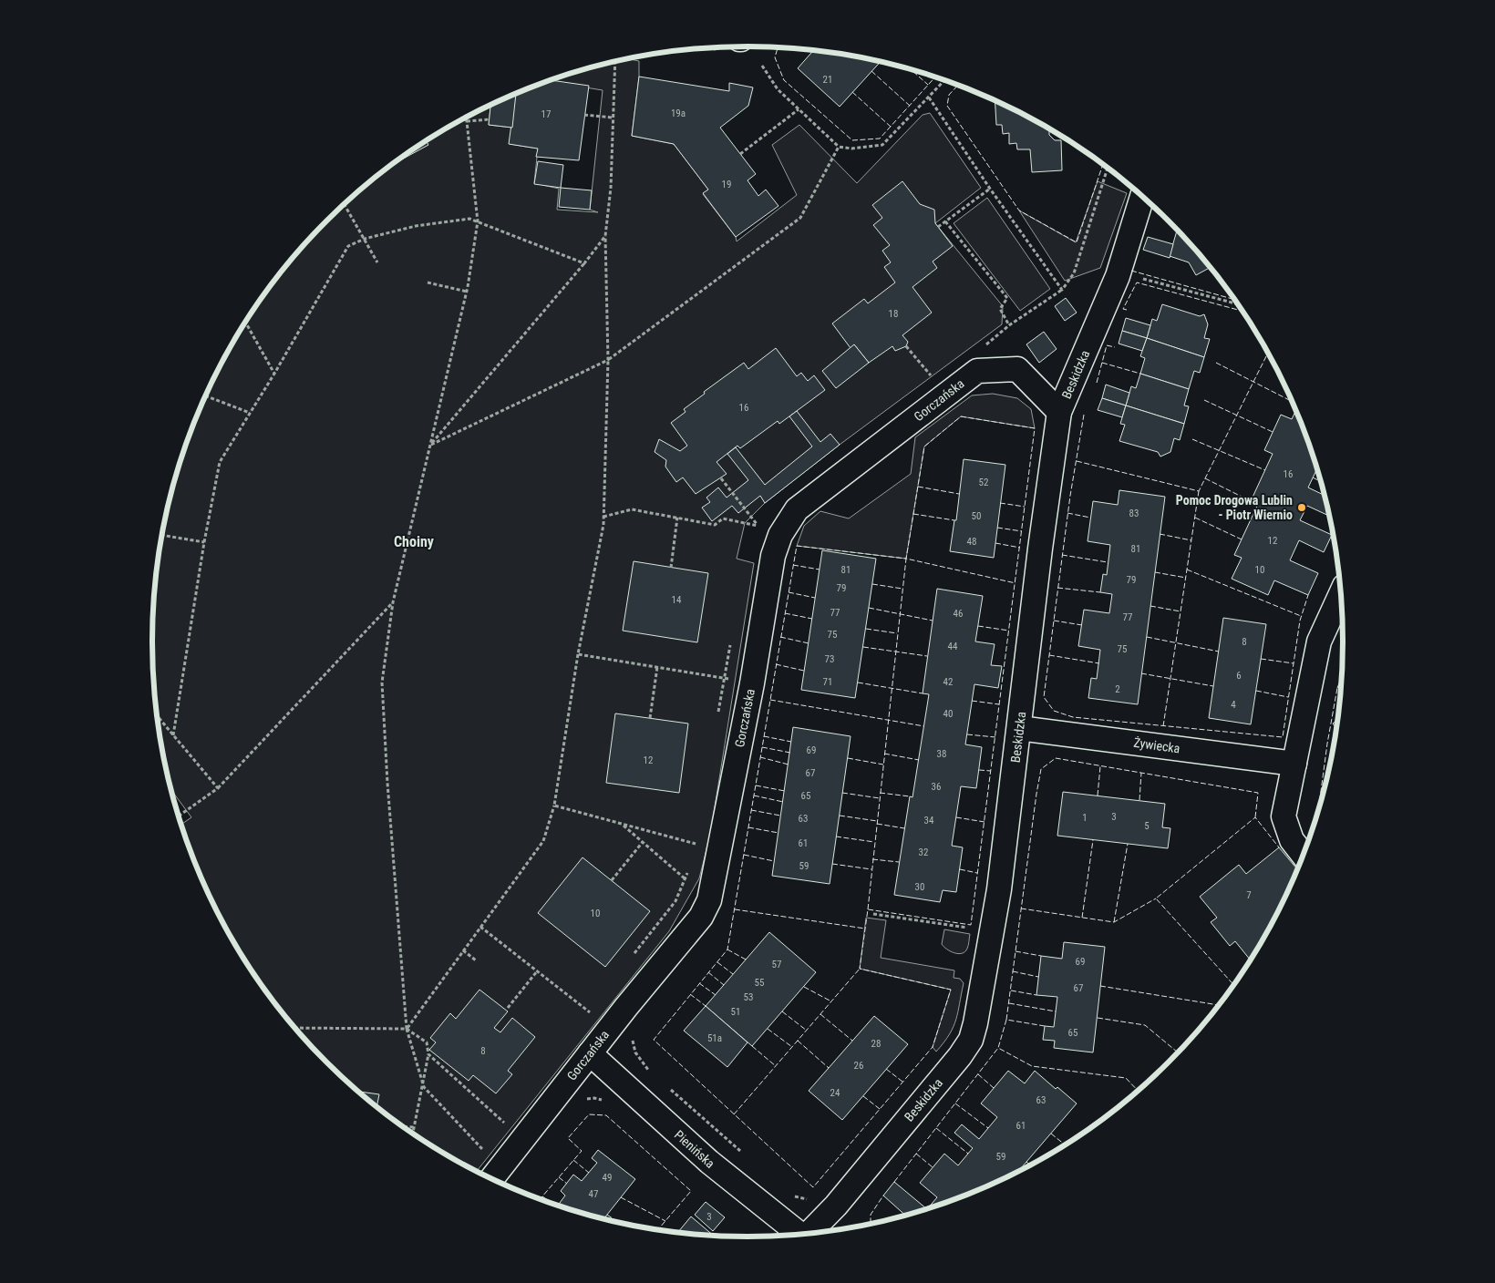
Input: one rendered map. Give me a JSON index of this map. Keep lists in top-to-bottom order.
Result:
{
  "streets": {
    "street": [
      "Beskidzka",
      "Gorczańska",
      "Żywiecka",
      "Pienińska"
    ]
  },
  "crossings": [
    ["Beskidzka", "Gorczańska"],
    ["Beskidzka", "Żywiecka"],
    ["Gorczańska", "Pienińska"]
  ],
  "districts": ["Choiny"],
  "places": ["Pomoc Drogowa Lublin - Piotr Wiernio"],
  "house_numbers": [
    "21",
    "19a",
    "17",
    "19",
    "18",
    "16",
    "16",
    "52",
    "83",
    "50",
    "12",
    "48",
    "81",
    "81",
    "10",
    "79",
    "79",
    "14",
    "77",
    "46",
    "77",
    "75",
    "8",
    "44",
    "75",
    "73",
    "6",
    "71",
    "42",
    "2",
    "4",
    "40",
    "69",
    "38",
    "12",
    "67",
    "36",
    "65",
    "3",
    "1",
    "63",
    "34",
    "5",
    "61",
    "32",
    "59",
    "30",
    "7",
    "10",
    "69",
    "57",
    "55",
    "67",
    "53",
    "51",
    "65",
    "51a",
    "28",
    "8",
    "26",
    "24",
    "63",
    "61",
    "59",
    "49",
    "47",
    "3"
  ]
}
